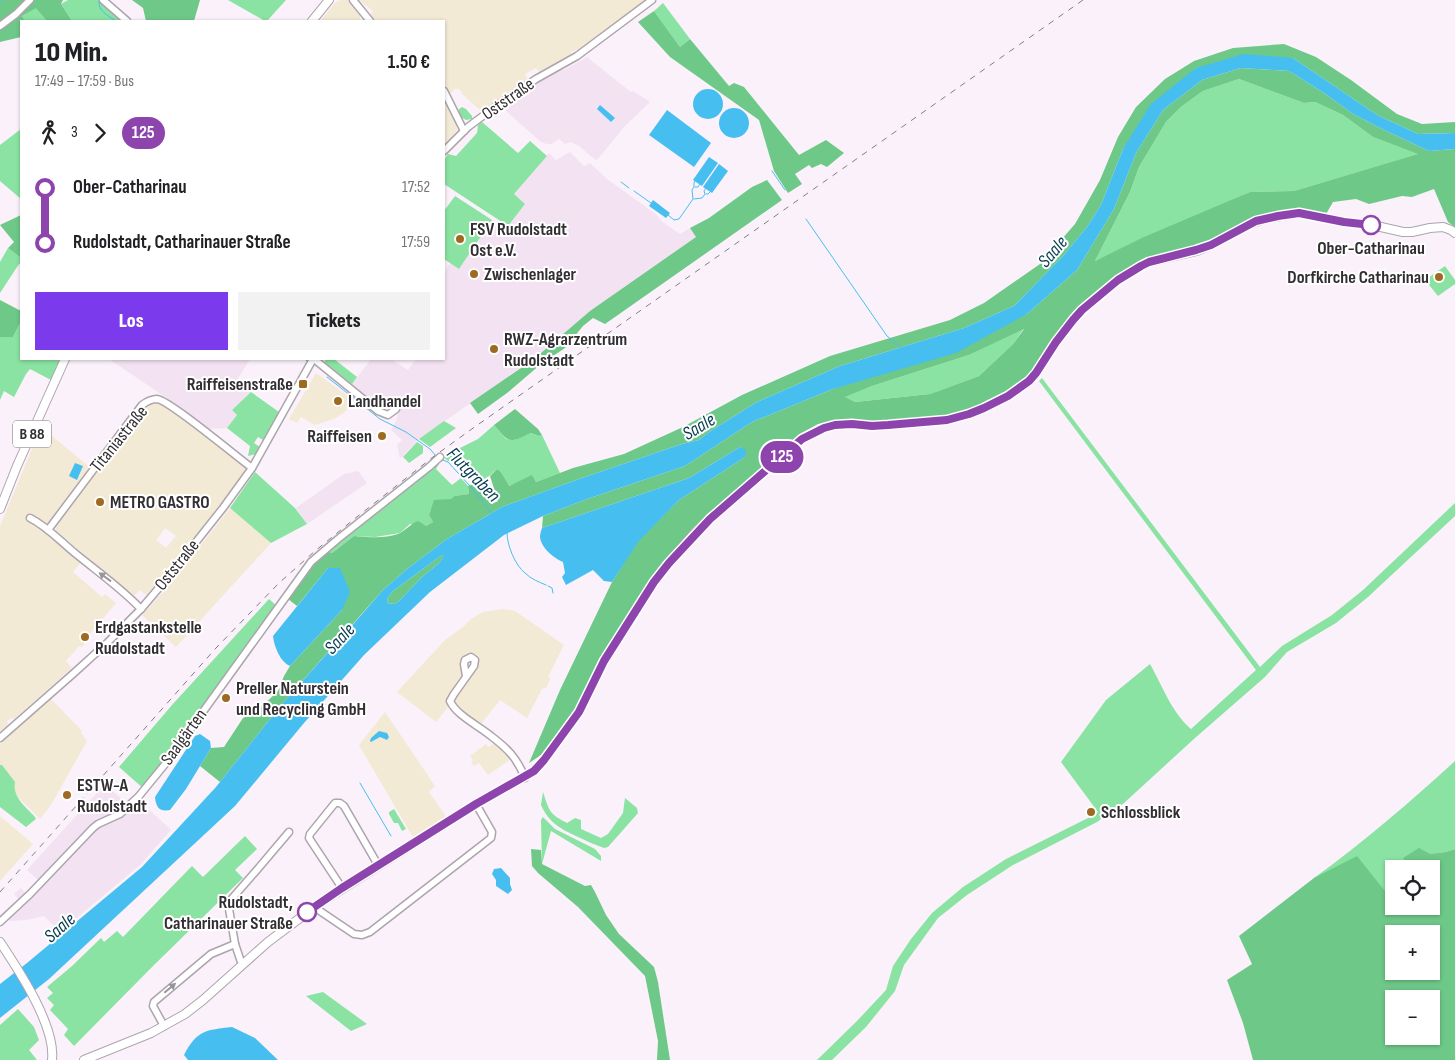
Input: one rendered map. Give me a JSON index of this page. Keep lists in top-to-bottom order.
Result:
{
  "streets": {
    "main road": ["B 88"],
    "street": ["Oststraße", "Titaniastraße", "Saalgärten"]
  },
  "crossings": [
    ["Oststraße", "Titaniastraße"]
  ],
  "water": ["Saale", "Flutgraben"],
  "places": {
    "other": [
      "Ober-Catharinau",
      "FSV Rudolstadt Ost e.V.",
      "Zwischenlager",
      "Dorfkirche Catharinau",
      "RWZ-Agrarzentrum Rudolstadt",
      "Landhandel",
      "Raiffeisen",
      "METRO GASTRO",
      "Erdgastankstelle Rudolstadt",
      "Preller Naturstein und Recycling GmbH",
      "ESTW-A Rudolstadt",
      "Schlossblick",
      "Rudolstadt, Catharinauer Straße"
    ],
    "transit": ["Raiffeisenstraße"]
  },
  "lines": ["bus line 125"],
  "page": {
    "on_map": "125",
    "heading": ["10 Min.", "17:49 – 17:59 · Bus", "1.50 €"],
    "legs": ["3", "125"],
    "list": [
      {
        "name": "Ober-Catharinau",
        "value": "17:52"
      },
      {
        "name": "Rudolstadt, Catharinauer Straße",
        "value": "17:59"
      }
    ],
    "buttons": ["Los", "Tickets"],
    "map_buttons": ["+", "−"]
  }
}
